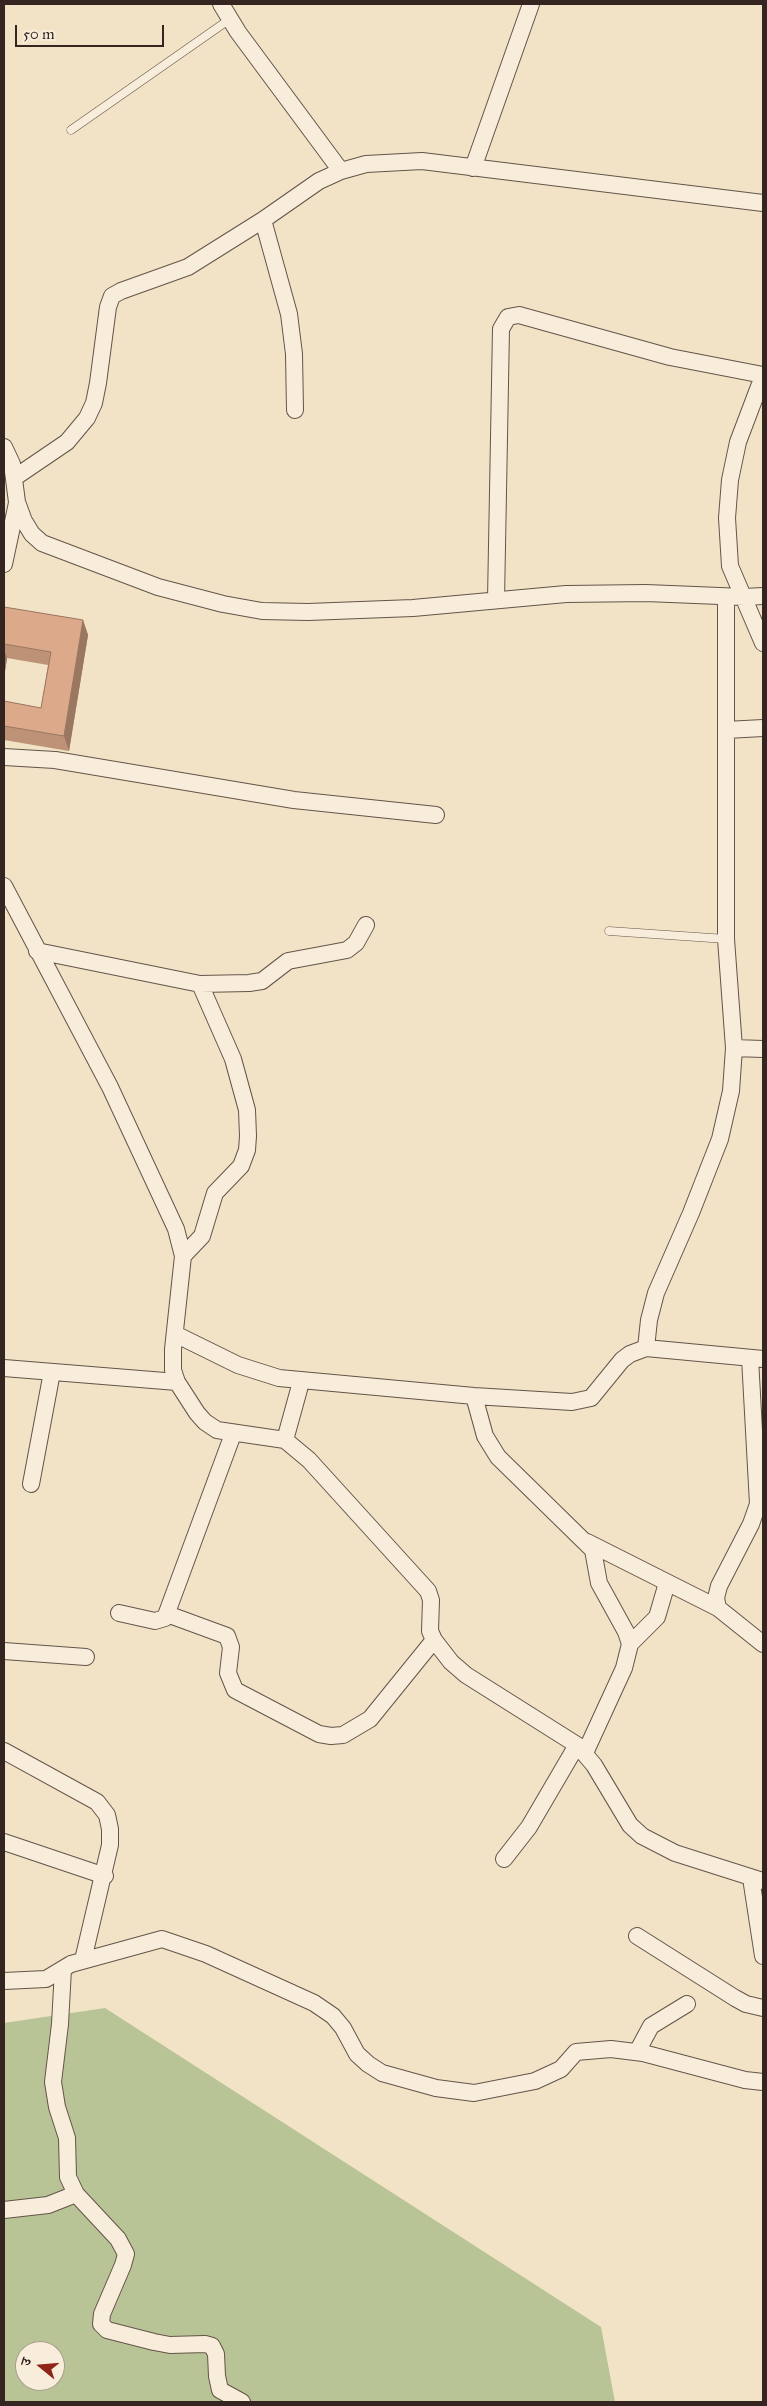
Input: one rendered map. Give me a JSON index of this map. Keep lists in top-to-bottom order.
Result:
{
  "scale_bar": "50 m",
  "north": "left"
}
